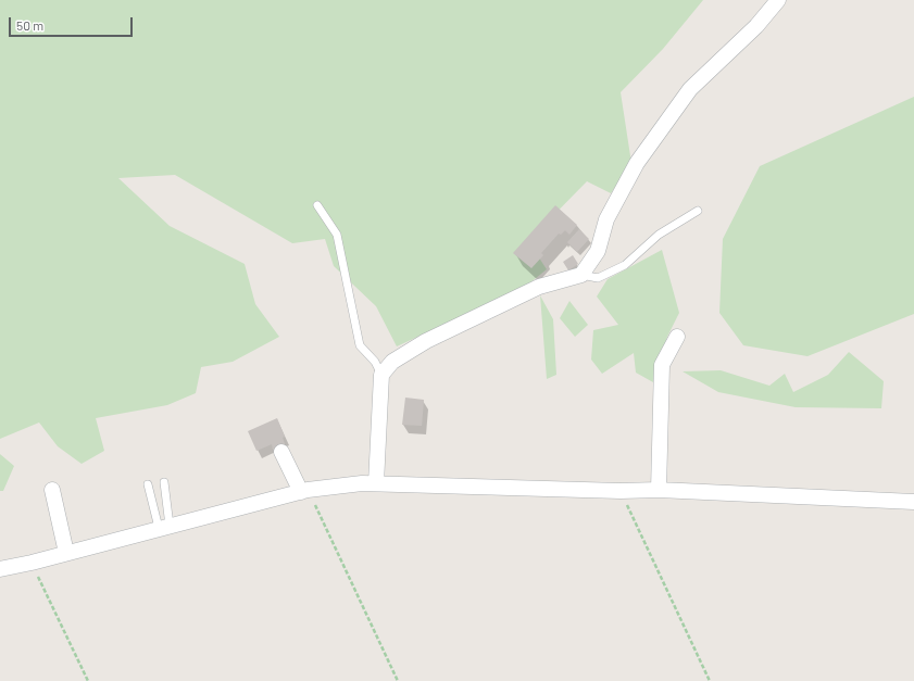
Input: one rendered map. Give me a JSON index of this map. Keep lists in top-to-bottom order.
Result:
{
  "scale_bar": "50 m"
}
